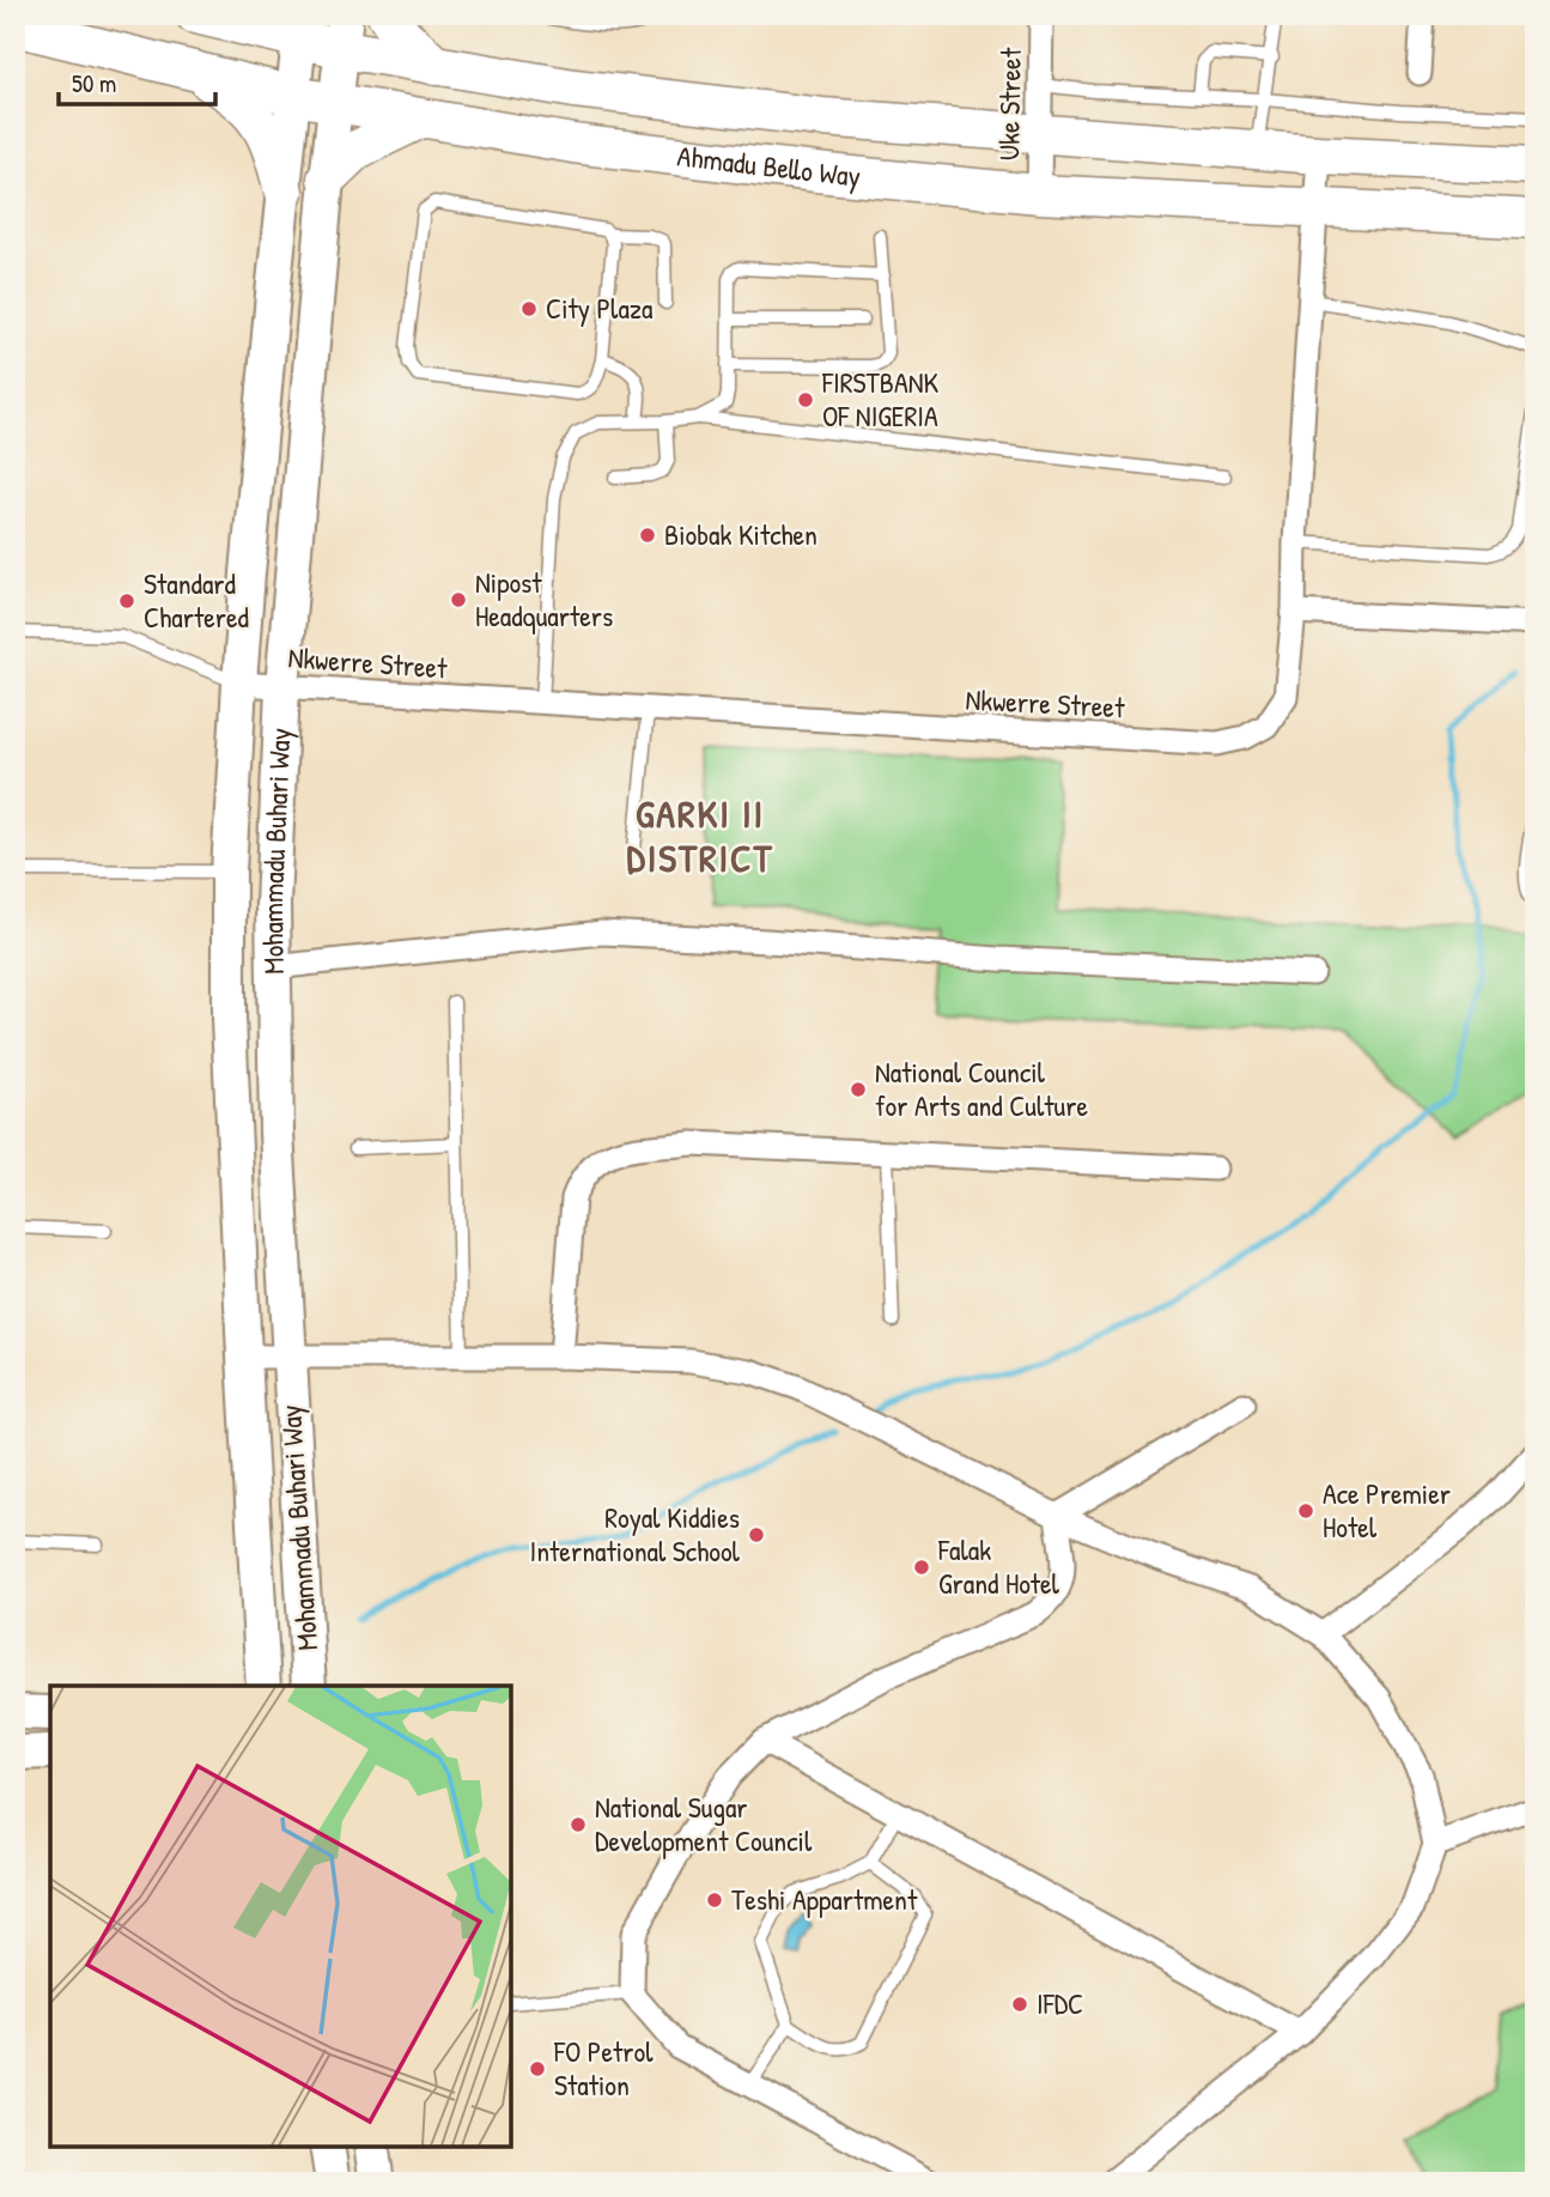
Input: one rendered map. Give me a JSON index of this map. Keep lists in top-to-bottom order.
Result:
{
  "streets": {
    "main road": ["Ahmadu Bello Way", "Mohammadu Buhari Way"],
    "street": ["Uke Street", "Nkwerre Street"]
  },
  "crossings": [
    ["Uke Street", "Ahmadu Bello Way"],
    ["Ahmadu Bello Way", "Nkwerre Street"],
    ["Ahmadu Bello Way", "Mohammadu Buhari Way"],
    ["Nkwerre Street", "Mohammadu Buhari Way"]
  ],
  "districts": ["GARKI II DISTRICT"],
  "places": [
    "City Plaza",
    "FIRSTBANK OF NIGERIA",
    "Biobak Kitchen",
    "Nipost Headquarters",
    "Standard Chartered",
    "National Council for Arts and Culture",
    "Ace Premier Hotel",
    "Royal Kiddies International School",
    "Falak Grand Hotel",
    "National Sugar Development Council",
    "Teshi Appartment",
    "IFDC",
    "FO Petrol Station"
  ],
  "scale_bar": "50 m"
}
